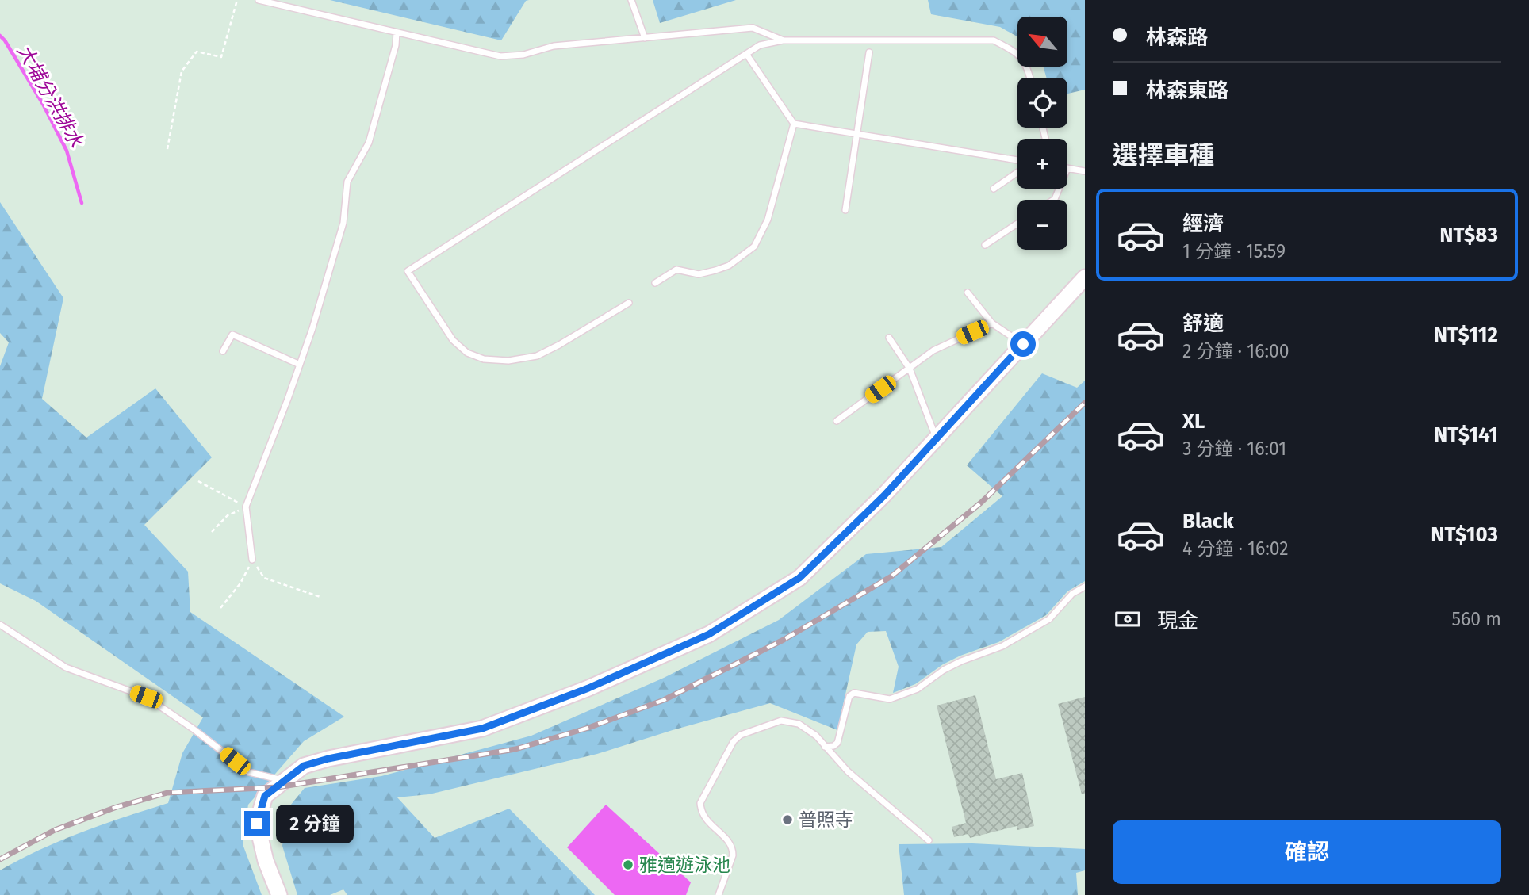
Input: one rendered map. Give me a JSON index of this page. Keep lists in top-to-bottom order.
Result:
{
  "water": ["大埔分洪排水"],
  "places": ["普照寺", "雅適遊泳池"],
  "north": "top left",
  "page": {
    "banner": ["林森路", "林森東路"],
    "map_buttons": ["+", "−"],
    "heading": "選擇車種",
    "list": [
      {
        "name": "經濟",
        "note": "1 分鐘 · 15:59",
        "value": "NT$83"
      },
      {
        "name": "舒適",
        "note": "2 分鐘 · 16:00",
        "value": "NT$112"
      },
      {
        "name": "XL",
        "note": "3 分鐘 · 16:01",
        "value": "NT$141"
      },
      {
        "name": "Black",
        "note": "4 分鐘 · 16:02",
        "value": "NT$103"
      }
    ],
    "pay": ["現金", "560 m"],
    "bubble": "2 分鐘",
    "buttons": "確認"
  }
}
